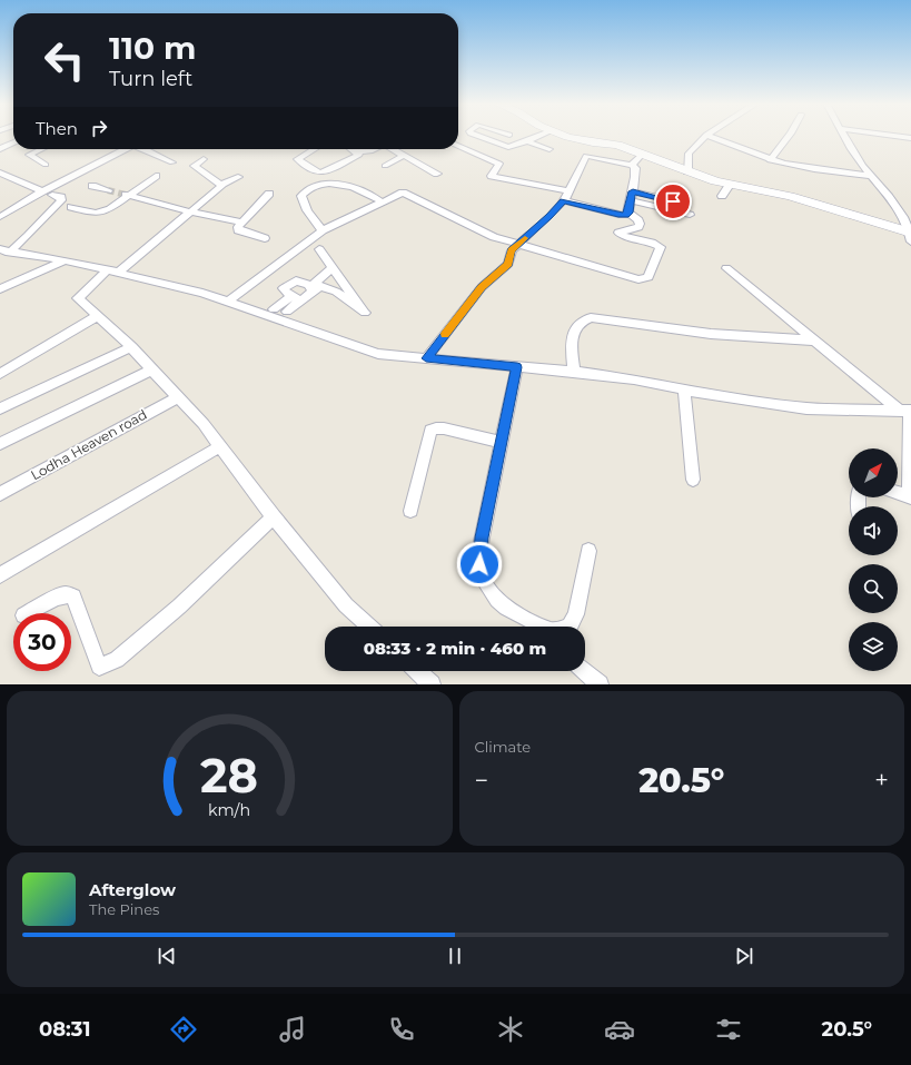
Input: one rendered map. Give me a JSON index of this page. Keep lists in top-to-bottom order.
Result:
{
  "streets": {
    "street": ["Lodha Heaven road"]
  },
  "north": "top right",
  "page": {
    "turn": ["110 m", "Turn left"],
    "then": "Then",
    "limit": "30",
    "trip": "08:33 · 2 min · 460 m",
    "tile": "Climate",
    "heat": ["−", "20.5°", "+"],
    "song": ["Afterglow", "The Pines"],
    "tabs": ["08:31", "20.5°"],
    "gauge": ["28", "km/h"]
  }
}
